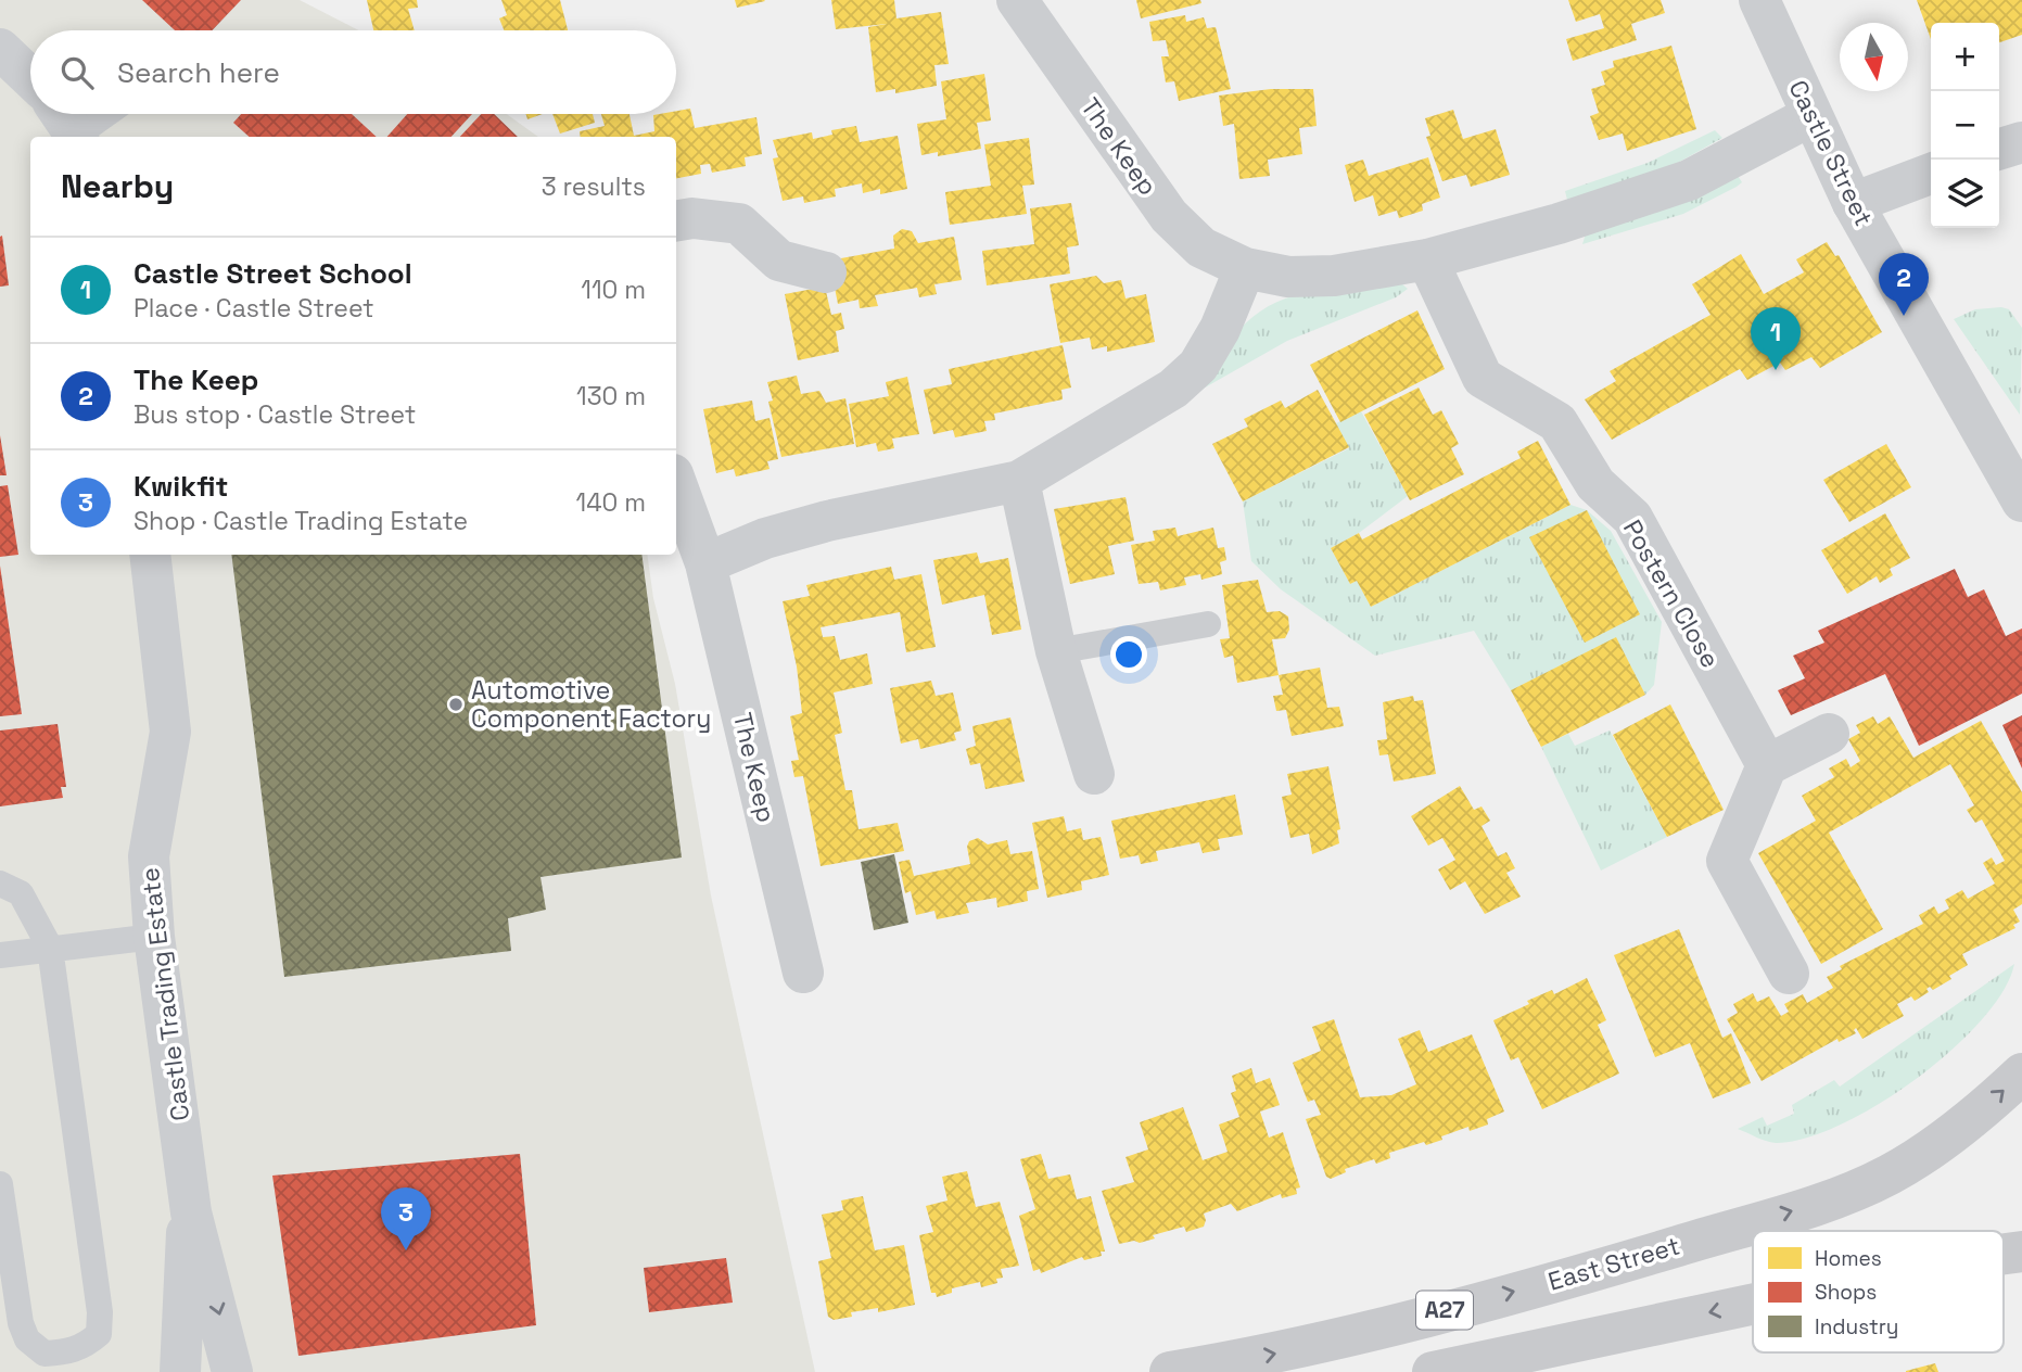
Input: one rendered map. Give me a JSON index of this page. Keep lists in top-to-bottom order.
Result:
{
  "streets": {
    "main road": ["East Street", "A27"],
    "street": [
      "The Keep",
      "Castle Street",
      "Postern Close",
      "Castle Trading Estate"
    ]
  },
  "crossings": [
    ["The Keep", "Castle Street"],
    ["The Keep", "Postern Close"]
  ],
  "places": ["Automotive Component Factory"],
  "legend": ["Homes", "Shops", "Industry"],
  "north": "bottom",
  "page": {
    "map_buttons": ["+", "−"],
    "search": "Search here",
    "heading": ["Nearby", "3 results"],
    "list": [
      {
        "mark": "1",
        "name": "Castle Street School",
        "note": "Place · Castle Street",
        "value": "110 m"
      },
      {
        "mark": "2",
        "name": "The Keep",
        "note": "Bus stop · Castle Street",
        "value": "130 m"
      },
      {
        "mark": "3",
        "name": "Kwikfit",
        "note": "Shop · Castle Trading Estate",
        "value": "140 m"
      }
    ],
    "pins": ["2", "1", "3"]
  }
}
